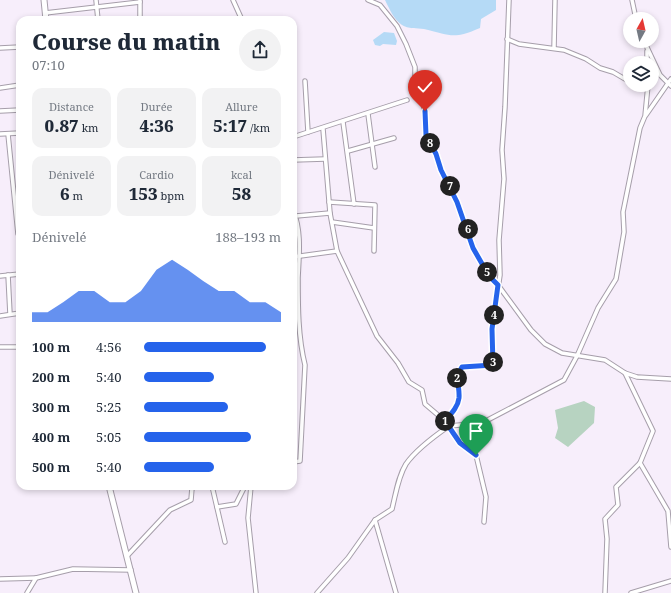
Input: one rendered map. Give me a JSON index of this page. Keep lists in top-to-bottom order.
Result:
{
  "north": "top",
  "page": {
    "heading": ["Course du matin", "07:10"],
    "stats": [
      ["Distance", "0.87 km"],
      ["Durée", "4:36"],
      ["Allure", "5:17 /km"],
      ["Dénivelé", "6 m"],
      ["Cardio", "153 bpm"],
      ["kcal", "58"]
    ],
    "pins": [
      "8",
      "7",
      "6",
      "5",
      "4",
      "3",
      "2",
      "1"
    ],
    "chart": ["Dénivelé", "188–193 m"],
    "list": [
      {
        "name": "100 m",
        "note": "4:56"
      },
      {
        "name": "200 m",
        "note": "5:40"
      },
      {
        "name": "300 m",
        "note": "5:25"
      },
      {
        "name": "400 m",
        "note": "5:05"
      },
      {
        "name": "500 m",
        "note": "5:40"
      }
    ]
  }
}
